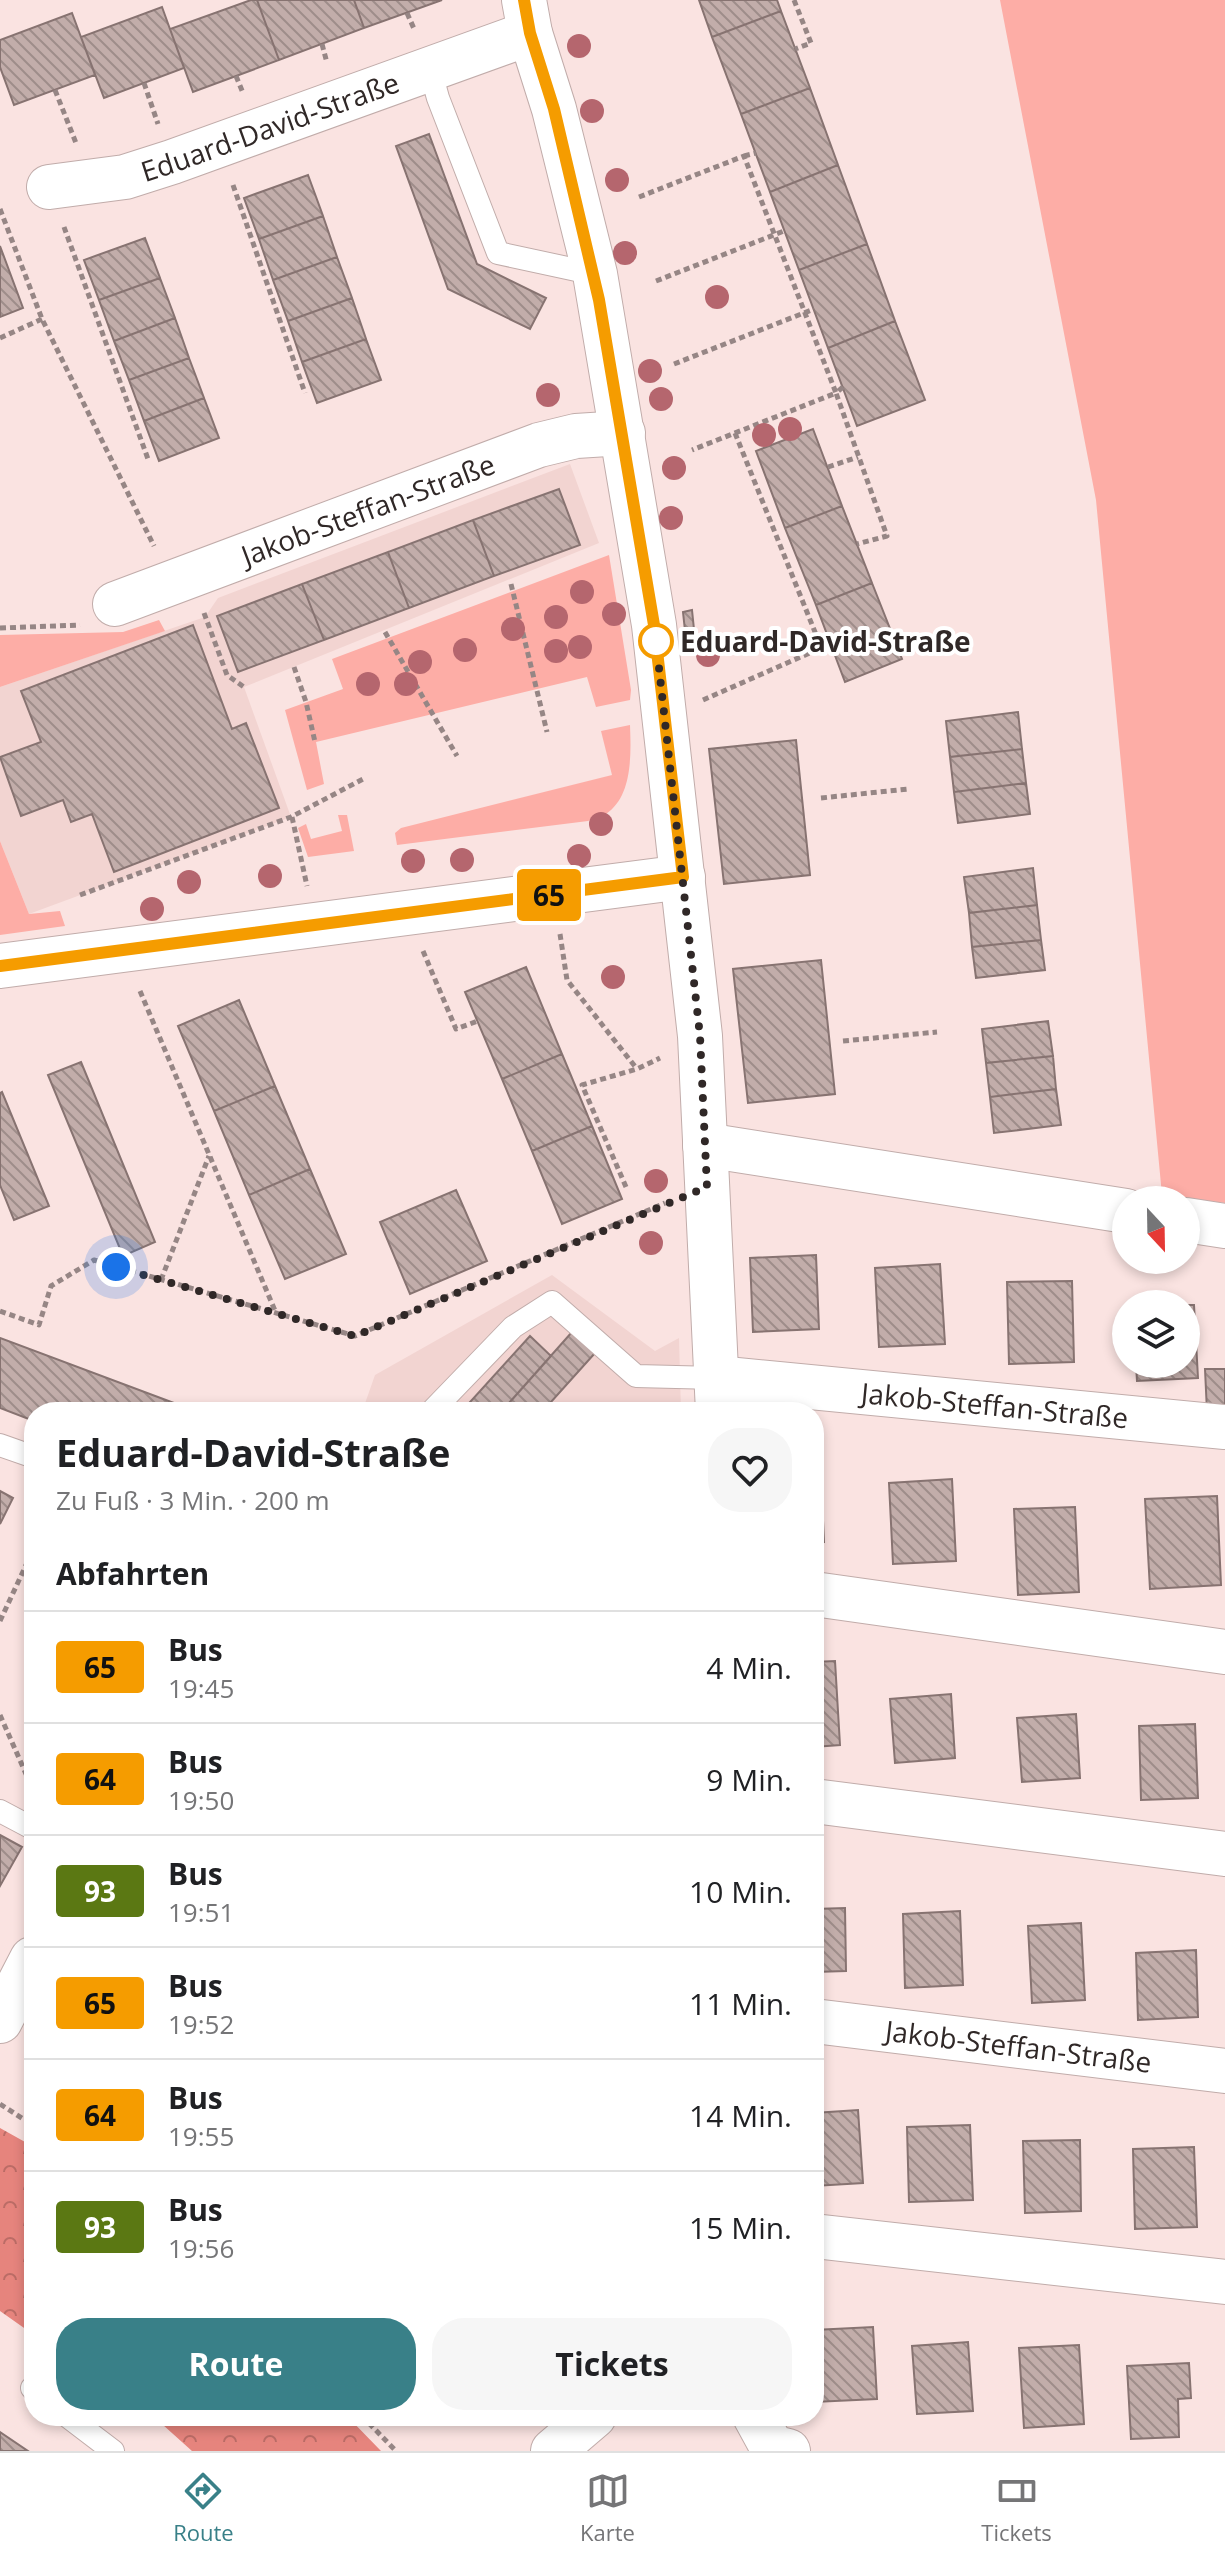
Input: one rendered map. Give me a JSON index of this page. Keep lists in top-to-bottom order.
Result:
{
  "streets": {
    "street": ["Eduard-David-Straße", "Jakob-Steffan-Straße"]
  },
  "places": ["Eduard-David-Straße"],
  "lines": ["bus line 65"],
  "north": "bottom",
  "page": {
    "on_map": "65",
    "heading": [
      ["Eduard-David-Straße", "Zu Fuß · 3 Min. · 200 m"],
      "Abfahrten"
    ],
    "list": [
      {
        "mark": "65",
        "name": "Bus",
        "note": "19:45",
        "value": "4 Min."
      },
      {
        "mark": "64",
        "name": "Bus",
        "note": "19:50",
        "value": "9 Min."
      },
      {
        "mark": "93",
        "name": "Bus",
        "note": "19:51",
        "value": "10 Min."
      },
      {
        "mark": "65",
        "name": "Bus",
        "note": "19:52",
        "value": "11 Min."
      },
      {
        "mark": "64",
        "name": "Bus",
        "note": "19:55",
        "value": "14 Min."
      },
      {
        "mark": "93",
        "name": "Bus",
        "note": "19:56",
        "value": "15 Min."
      }
    ],
    "buttons": ["Route", "Tickets"],
    "tabs": ["Route", "Karte", "Tickets"]
  }
}
